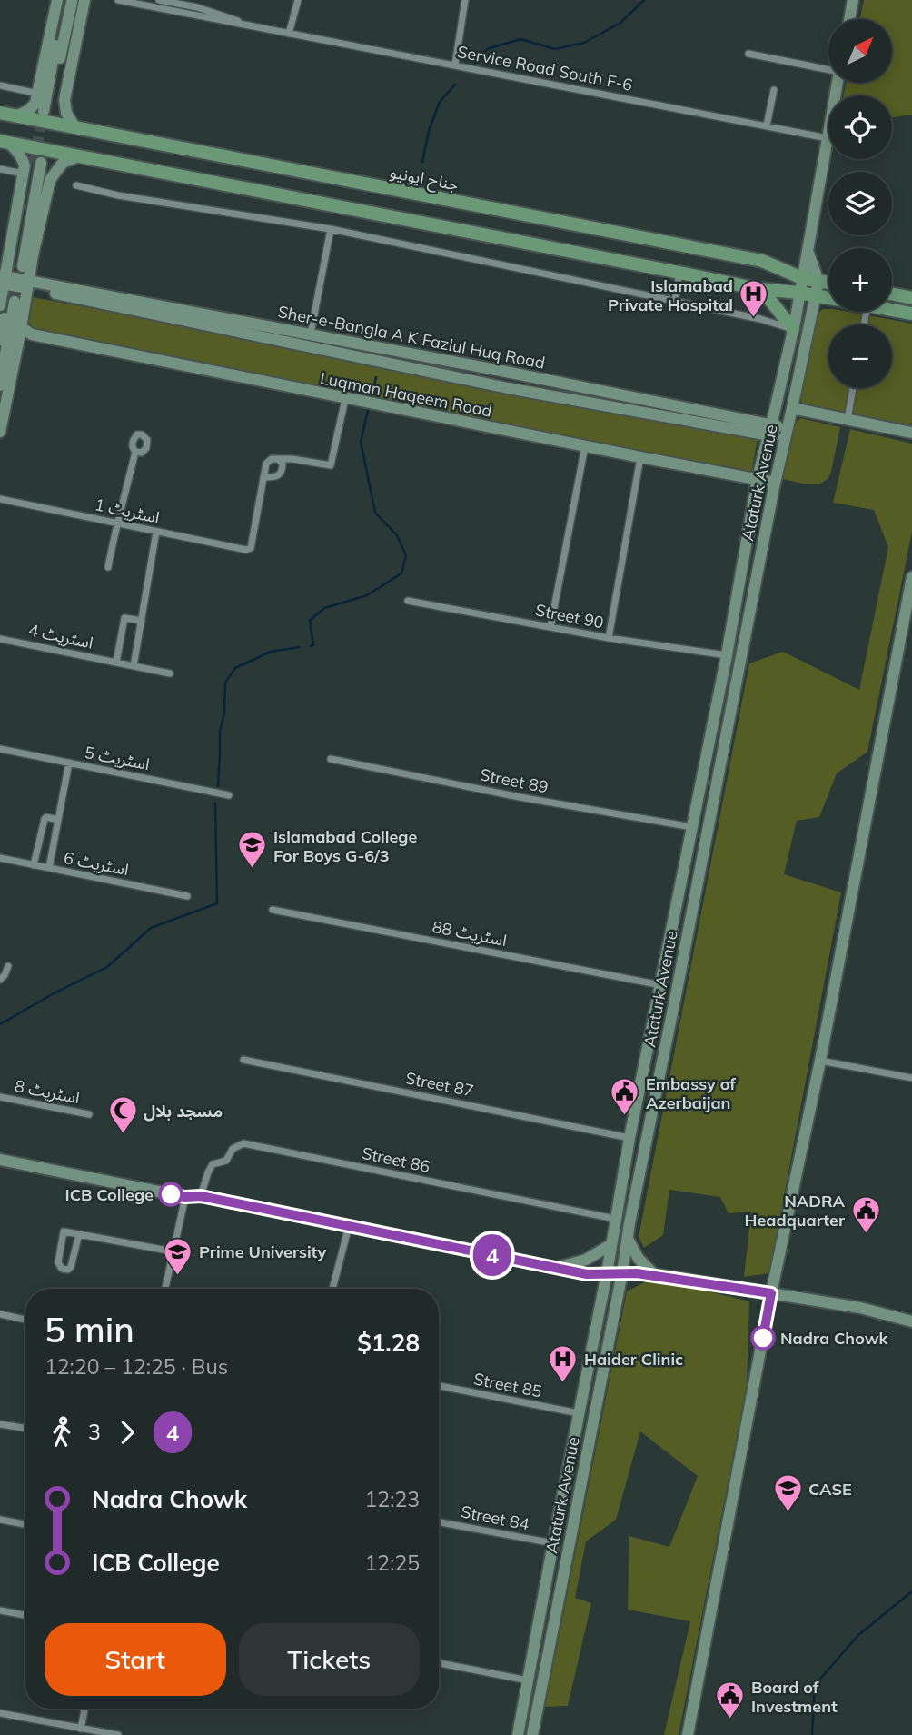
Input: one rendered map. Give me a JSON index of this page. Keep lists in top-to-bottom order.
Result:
{
  "streets": {
    "main road": ["جناح ایونیو"],
    "street": [
      "Service Road South F-6",
      "Sher-e-Bangla A K Fazlul Huq Road",
      "Luqman Haqeem Road",
      "Ataturk Avenue",
      "اسٹریٹ 1",
      "Street 90",
      "اسٹریٹ 4",
      "اسٹریٹ 5",
      "Street 89",
      "اسٹریٹ 6",
      "اسٹریٹ 88",
      "Street 87",
      "اسٹریٹ 8",
      "Street 86",
      "Street 85",
      "Street 84"
    ]
  },
  "crossings": [
    ["Service Road South F-6", "Ataturk Avenue"],
    ["جناح ایونیو", "Ataturk Avenue"],
    ["Sher-e-Bangla A K Fazlul Huq Road", "Ataturk Avenue"],
    ["Luqman Haqeem Road", "Ataturk Avenue"],
    ["Ataturk Avenue", "Street 90"],
    ["Ataturk Avenue", "Street 89"],
    ["Ataturk Avenue", "اسٹریٹ 88"],
    ["Ataturk Avenue", "Street 87"],
    ["Ataturk Avenue", "Street 86"],
    ["Ataturk Avenue", "Street 85"],
    ["Ataturk Avenue", "Street 84"]
  ],
  "places": {
    "hospital": ["Islamabad Private Hospital", "Haider Clinic"],
    "school or university": ["Islamabad College For Boys G-6/3", "Prime University", "CASE"],
    "public building": ["Embassy of Azerbaijan", "NADRA Headquarter", "Board of Investment"],
    "mosque": ["مسجد بلال"],
    "other": ["ICB College", "Nadra Chowk"]
  },
  "lines": ["bus line 4"],
  "north": "top right",
  "page": {
    "on_map": "4",
    "map_buttons": ["+", "−"],
    "heading": ["5 min", "12:20 – 12:25 · Bus", "$1.28"],
    "legs": ["3", "4"],
    "list": [
      {
        "name": "Nadra Chowk",
        "value": "12:23"
      },
      {
        "name": "ICB College",
        "value": "12:25"
      }
    ],
    "buttons": ["Start", "Tickets"]
  }
}
